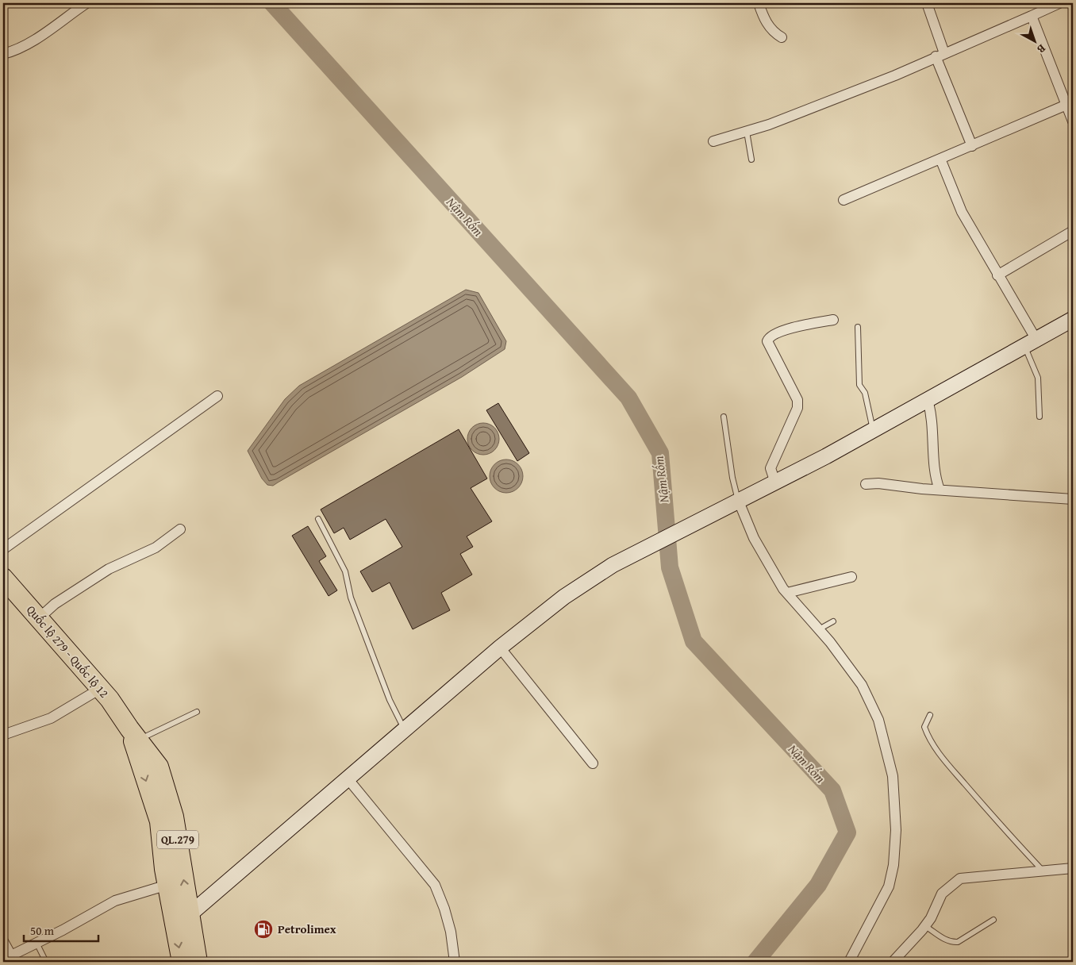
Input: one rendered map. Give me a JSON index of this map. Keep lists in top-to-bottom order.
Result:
{
  "streets": {
    "highway": ["Quốc lộ 279 - Quốc lộ 12", "QL.279"]
  },
  "crossings": [
    ["Quốc lộ 279 - Quốc lộ 12", "QL.279"]
  ],
  "water": ["Nậm Rốm"],
  "places": {
    "fuel station": ["Petrolimex"]
  },
  "scale_bar": "50 m",
  "north": "bottom right"
}
